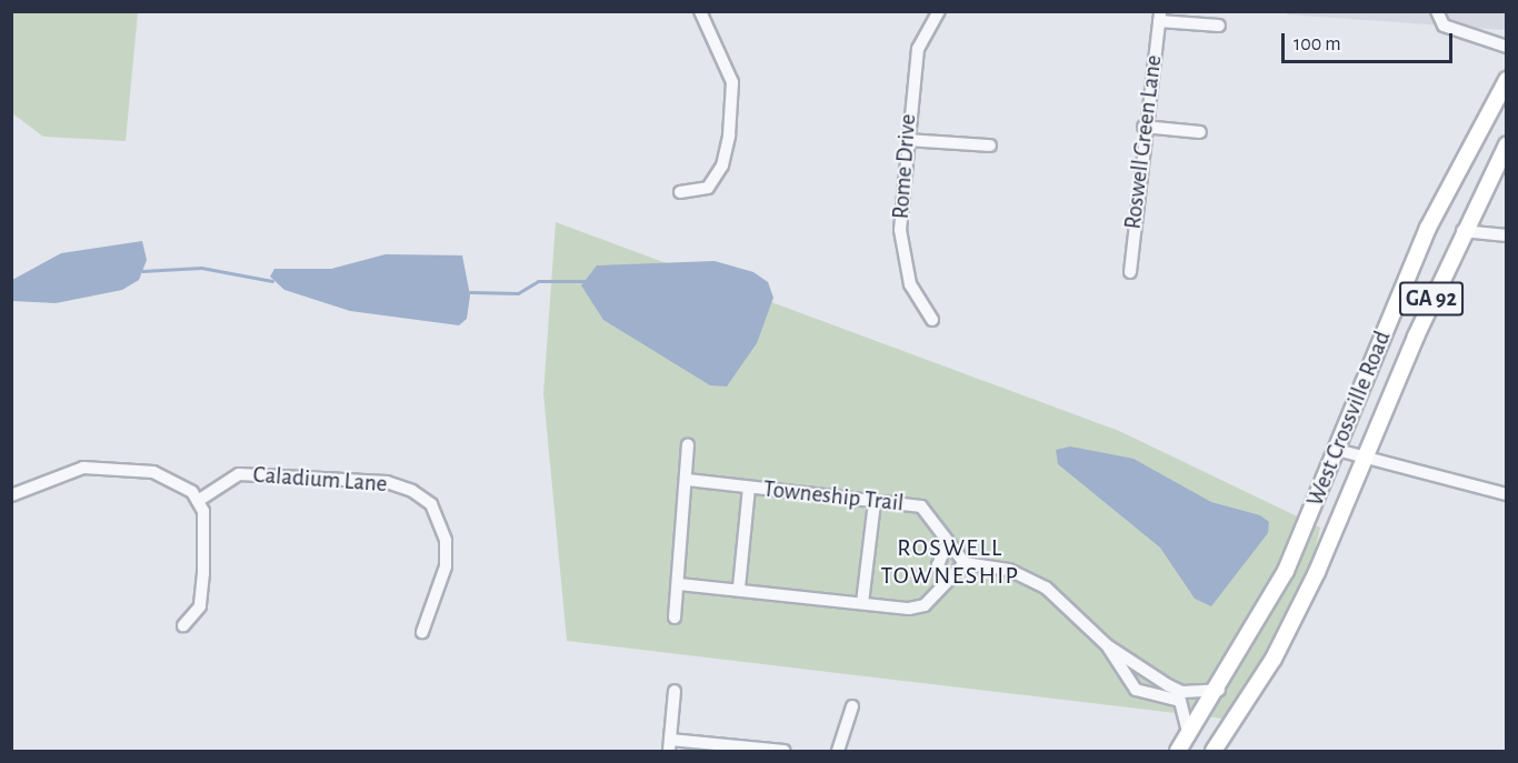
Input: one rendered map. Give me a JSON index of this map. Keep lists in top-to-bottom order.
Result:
{
  "streets": {
    "main road": ["GA 92", "West Crossville Road"],
    "street": [
      "Roswell Green Lane",
      "Rome Drive",
      "Caladium Lane",
      "Towneship Trail"
    ]
  },
  "districts": ["ROSWELL TOWNESHIP"],
  "scale_bar": "100 m"
}
